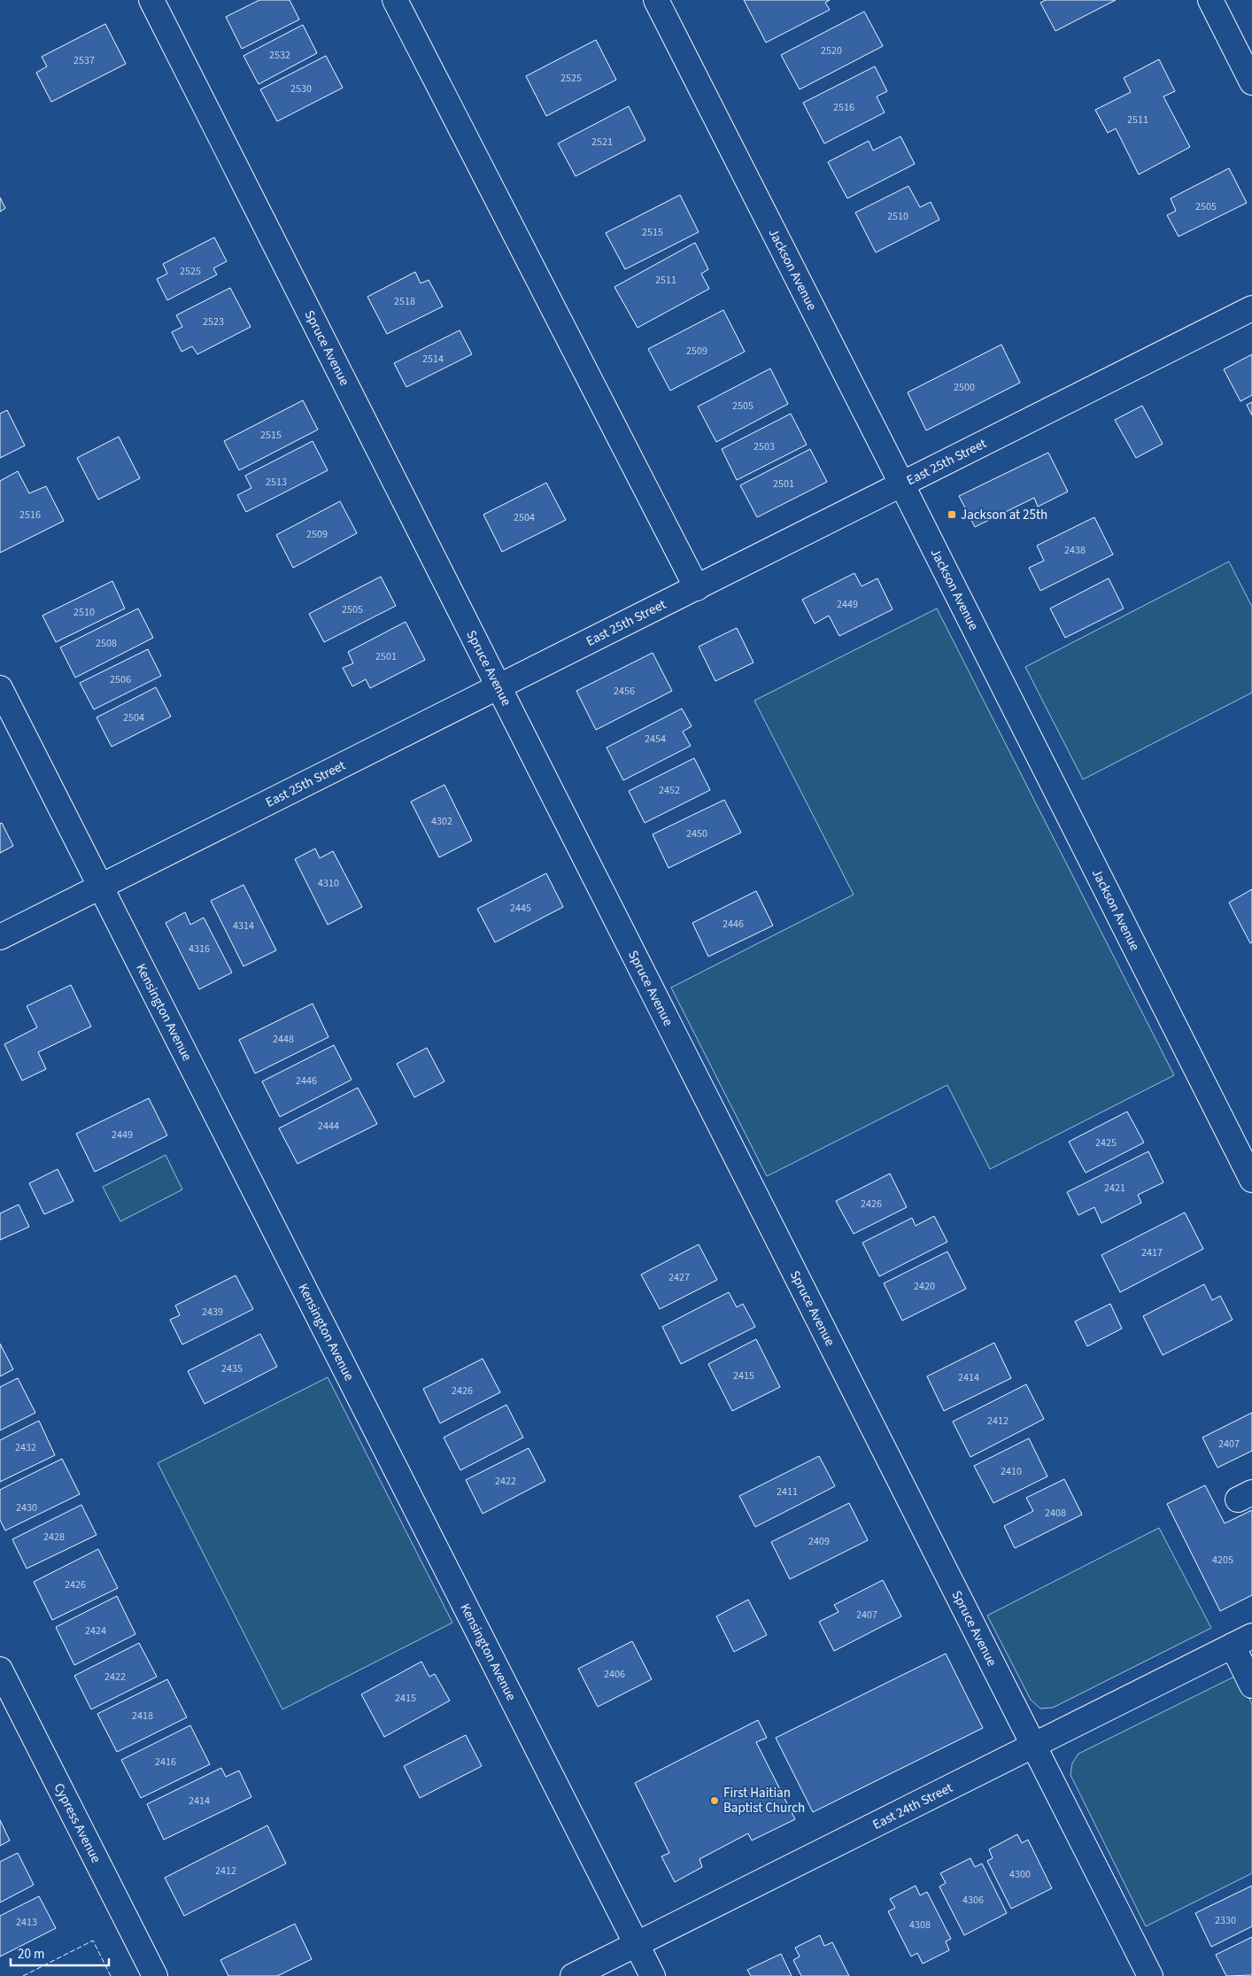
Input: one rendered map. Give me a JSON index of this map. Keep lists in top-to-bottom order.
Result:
{
  "streets": {
    "street": [
      "Jackson Avenue",
      "Spruce Avenue",
      "East 25th Street",
      "Kensington Avenue",
      "East 24th Street",
      "Cypress Avenue"
    ]
  },
  "crossings": [
    ["Jackson Avenue", "East 25th Street"],
    ["Spruce Avenue", "East 25th Street"],
    ["Spruce Avenue", "East 24th Street"],
    ["East 25th Street", "Kensington Avenue"],
    ["Kensington Avenue", "East 24th Street"]
  ],
  "places": {
    "transit": ["Jackson at 25th"],
    "other": ["First Haitian Baptist Church"]
  },
  "house_numbers": [
    "2520",
    "2532",
    "2537",
    "2525",
    "2530",
    "2516",
    "2511",
    "2521",
    "2505",
    "2510",
    "2515",
    "2525",
    "2511",
    "2518",
    "2523",
    "2509",
    "2514",
    "2500",
    "2505",
    "2515",
    "2503",
    "2513",
    "2501",
    "2516",
    "2504",
    "2509",
    "2438",
    "2449",
    "2505",
    "2510",
    "2508",
    "2501",
    "2506",
    "2456",
    "2504",
    "2454",
    "2452",
    "4302",
    "2450",
    "4310",
    "2445",
    "2446",
    "4314",
    "4316",
    "2448",
    "2446",
    "2444",
    "2449",
    "2425",
    "2421",
    "2426",
    "2417",
    "2427",
    "2420",
    "2439",
    "2435",
    "2415",
    "2414",
    "2426",
    "2412",
    "2407",
    "2432",
    "2410",
    "2422",
    "2411",
    "2430",
    "2408",
    "2428",
    "2409",
    "4205",
    "2426",
    "2407",
    "2424",
    "2406",
    "2422",
    "2415",
    "2418",
    "2416",
    "2414",
    "2412",
    "4300",
    "4306",
    "2330",
    "2413",
    "4308"
  ],
  "scale_bar": "20 m"
}
